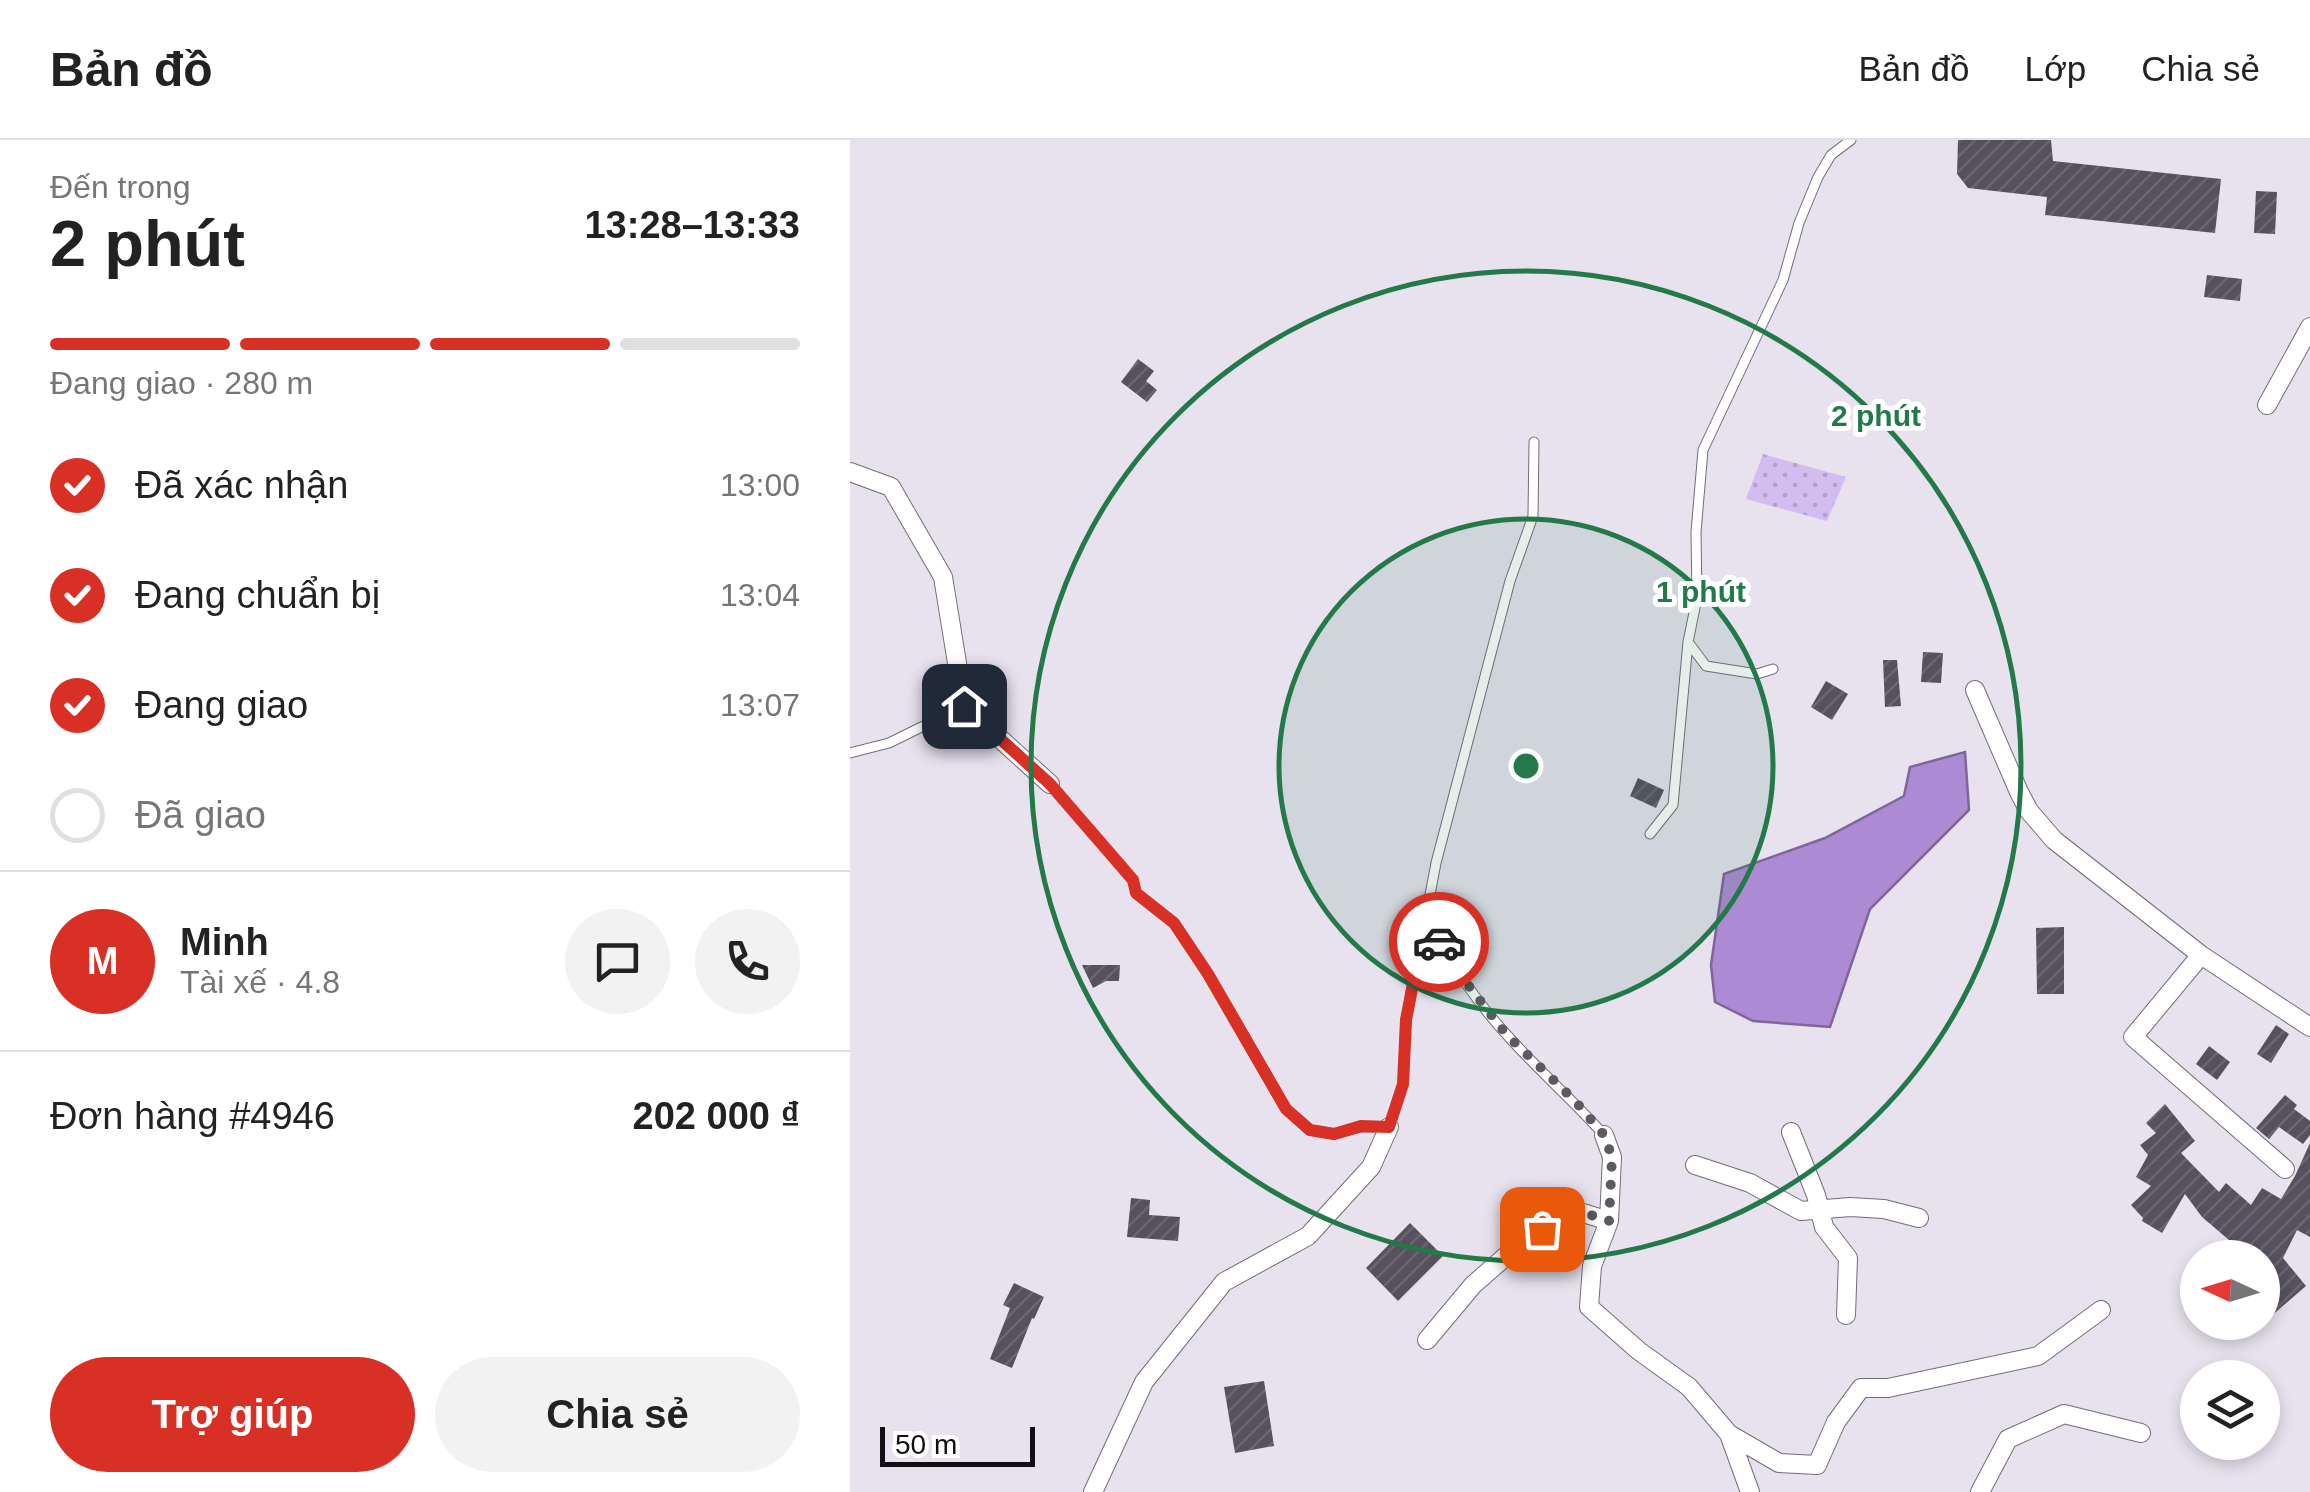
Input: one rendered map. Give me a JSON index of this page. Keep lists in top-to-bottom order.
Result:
{
  "scale_bar": "50 m",
  "north": "left",
  "page": {
    "header": "Bản đồ",
    "nav": ["Bản đồ", "Lớp", "Chia sẻ"],
    "heading": ["2 phút", "Đến trong", "13:28–13:33"],
    "panel": [
      "Minh",
      "Tài xế · 4.8",
      "Đơn hàng #4946",
      "202 000 ₫"
    ],
    "bar": "Đang giao · 280 m",
    "list": [
      ["Đã xác nhận", "13:00"],
      ["Đang chuẩn bị", "13:04"],
      ["Đang giao", "13:07"],
      "Đã giao"
    ],
    "round": "M",
    "buttons": ["Trợ giúp", "Chia sẻ"],
    "scale": "50 m"
  },
  "rings": ["2 phút", "1 phút"]
}
